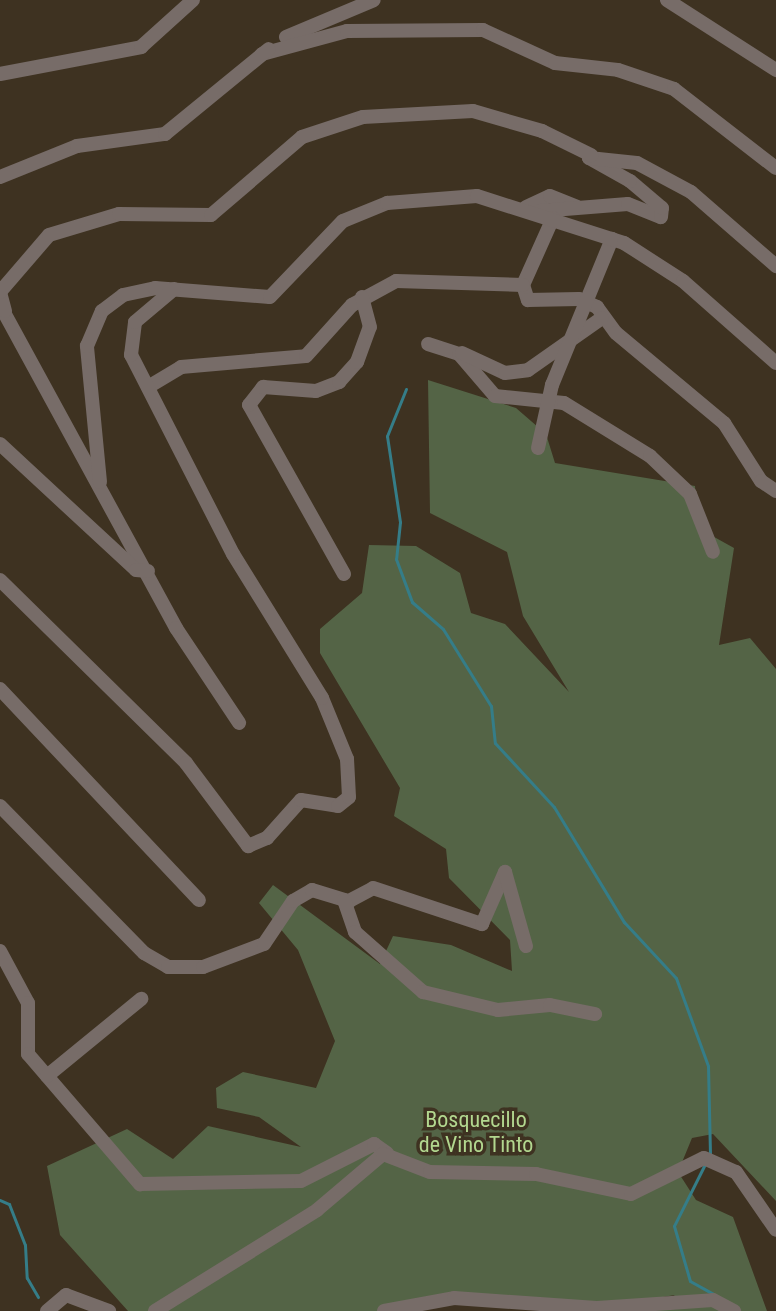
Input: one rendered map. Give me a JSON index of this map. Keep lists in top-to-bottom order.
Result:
{
  "parks": ["Bosquecillo de Vino Tinto"]
}
